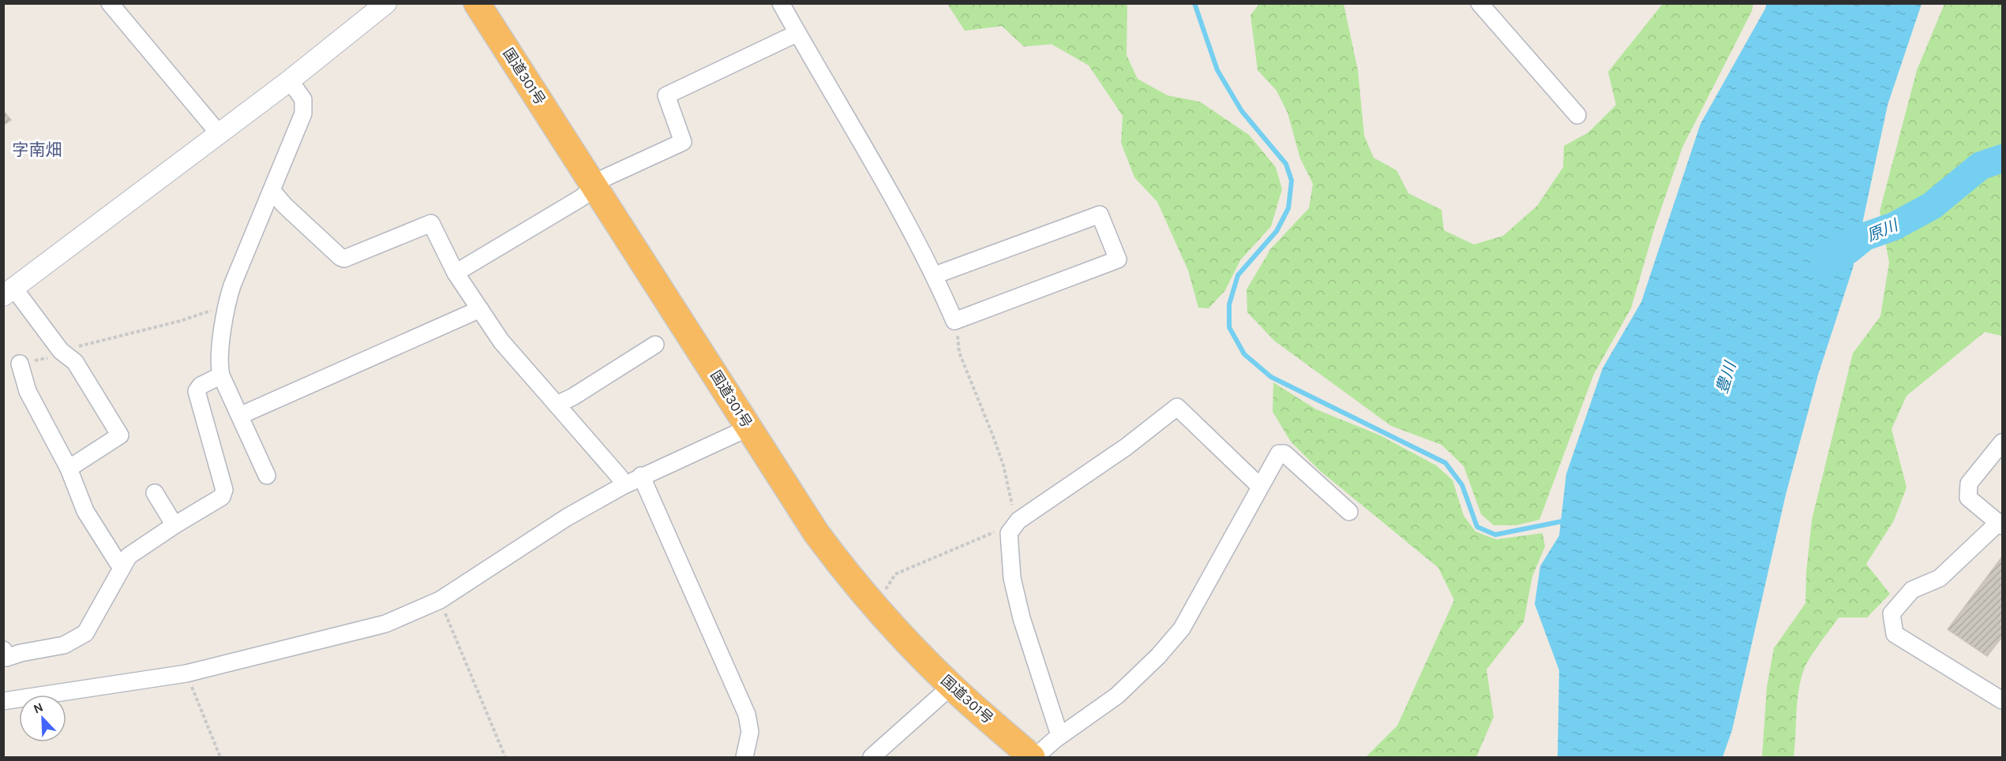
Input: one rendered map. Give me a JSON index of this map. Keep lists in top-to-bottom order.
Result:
{
  "streets": {
    "highway": ["国道301号"]
  },
  "districts": ["字南畑"],
  "water": ["原川", "豊川"],
  "north": "top left"
}
